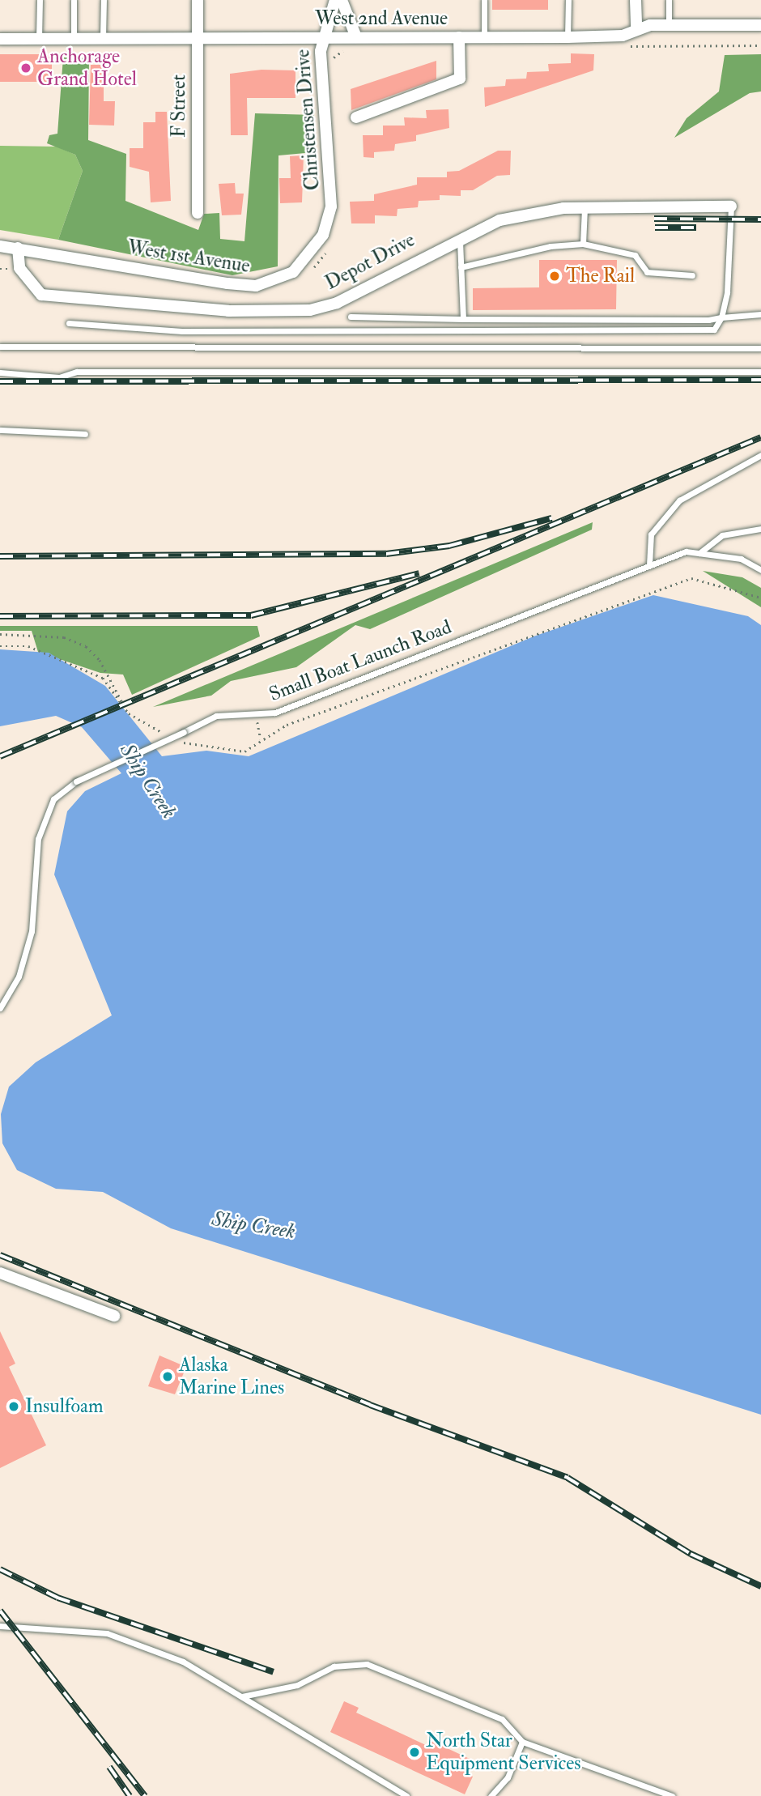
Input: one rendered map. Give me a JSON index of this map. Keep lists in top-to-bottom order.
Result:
{
  "streets": {
    "street": [
      "West 2nd Avenue",
      "F Street",
      "Christensen Drive",
      "West 1st Avenue",
      "Depot Drive"
    ],
    "lane": ["Small Boat Launch Road"]
  },
  "crossings": [
    ["West 2nd Avenue", "F Street"],
    ["West 2nd Avenue", "Christensen Drive"],
    ["Christensen Drive", "West 1st Avenue"],
    ["West 1st Avenue", "Depot Drive"]
  ],
  "water": ["Ship Creek"],
  "places": [
    "Anchorage Grand Hotel",
    "The Rail",
    "Alaska Marine Lines",
    "Insulfoam",
    "North Star Equipment Services"
  ]
}
